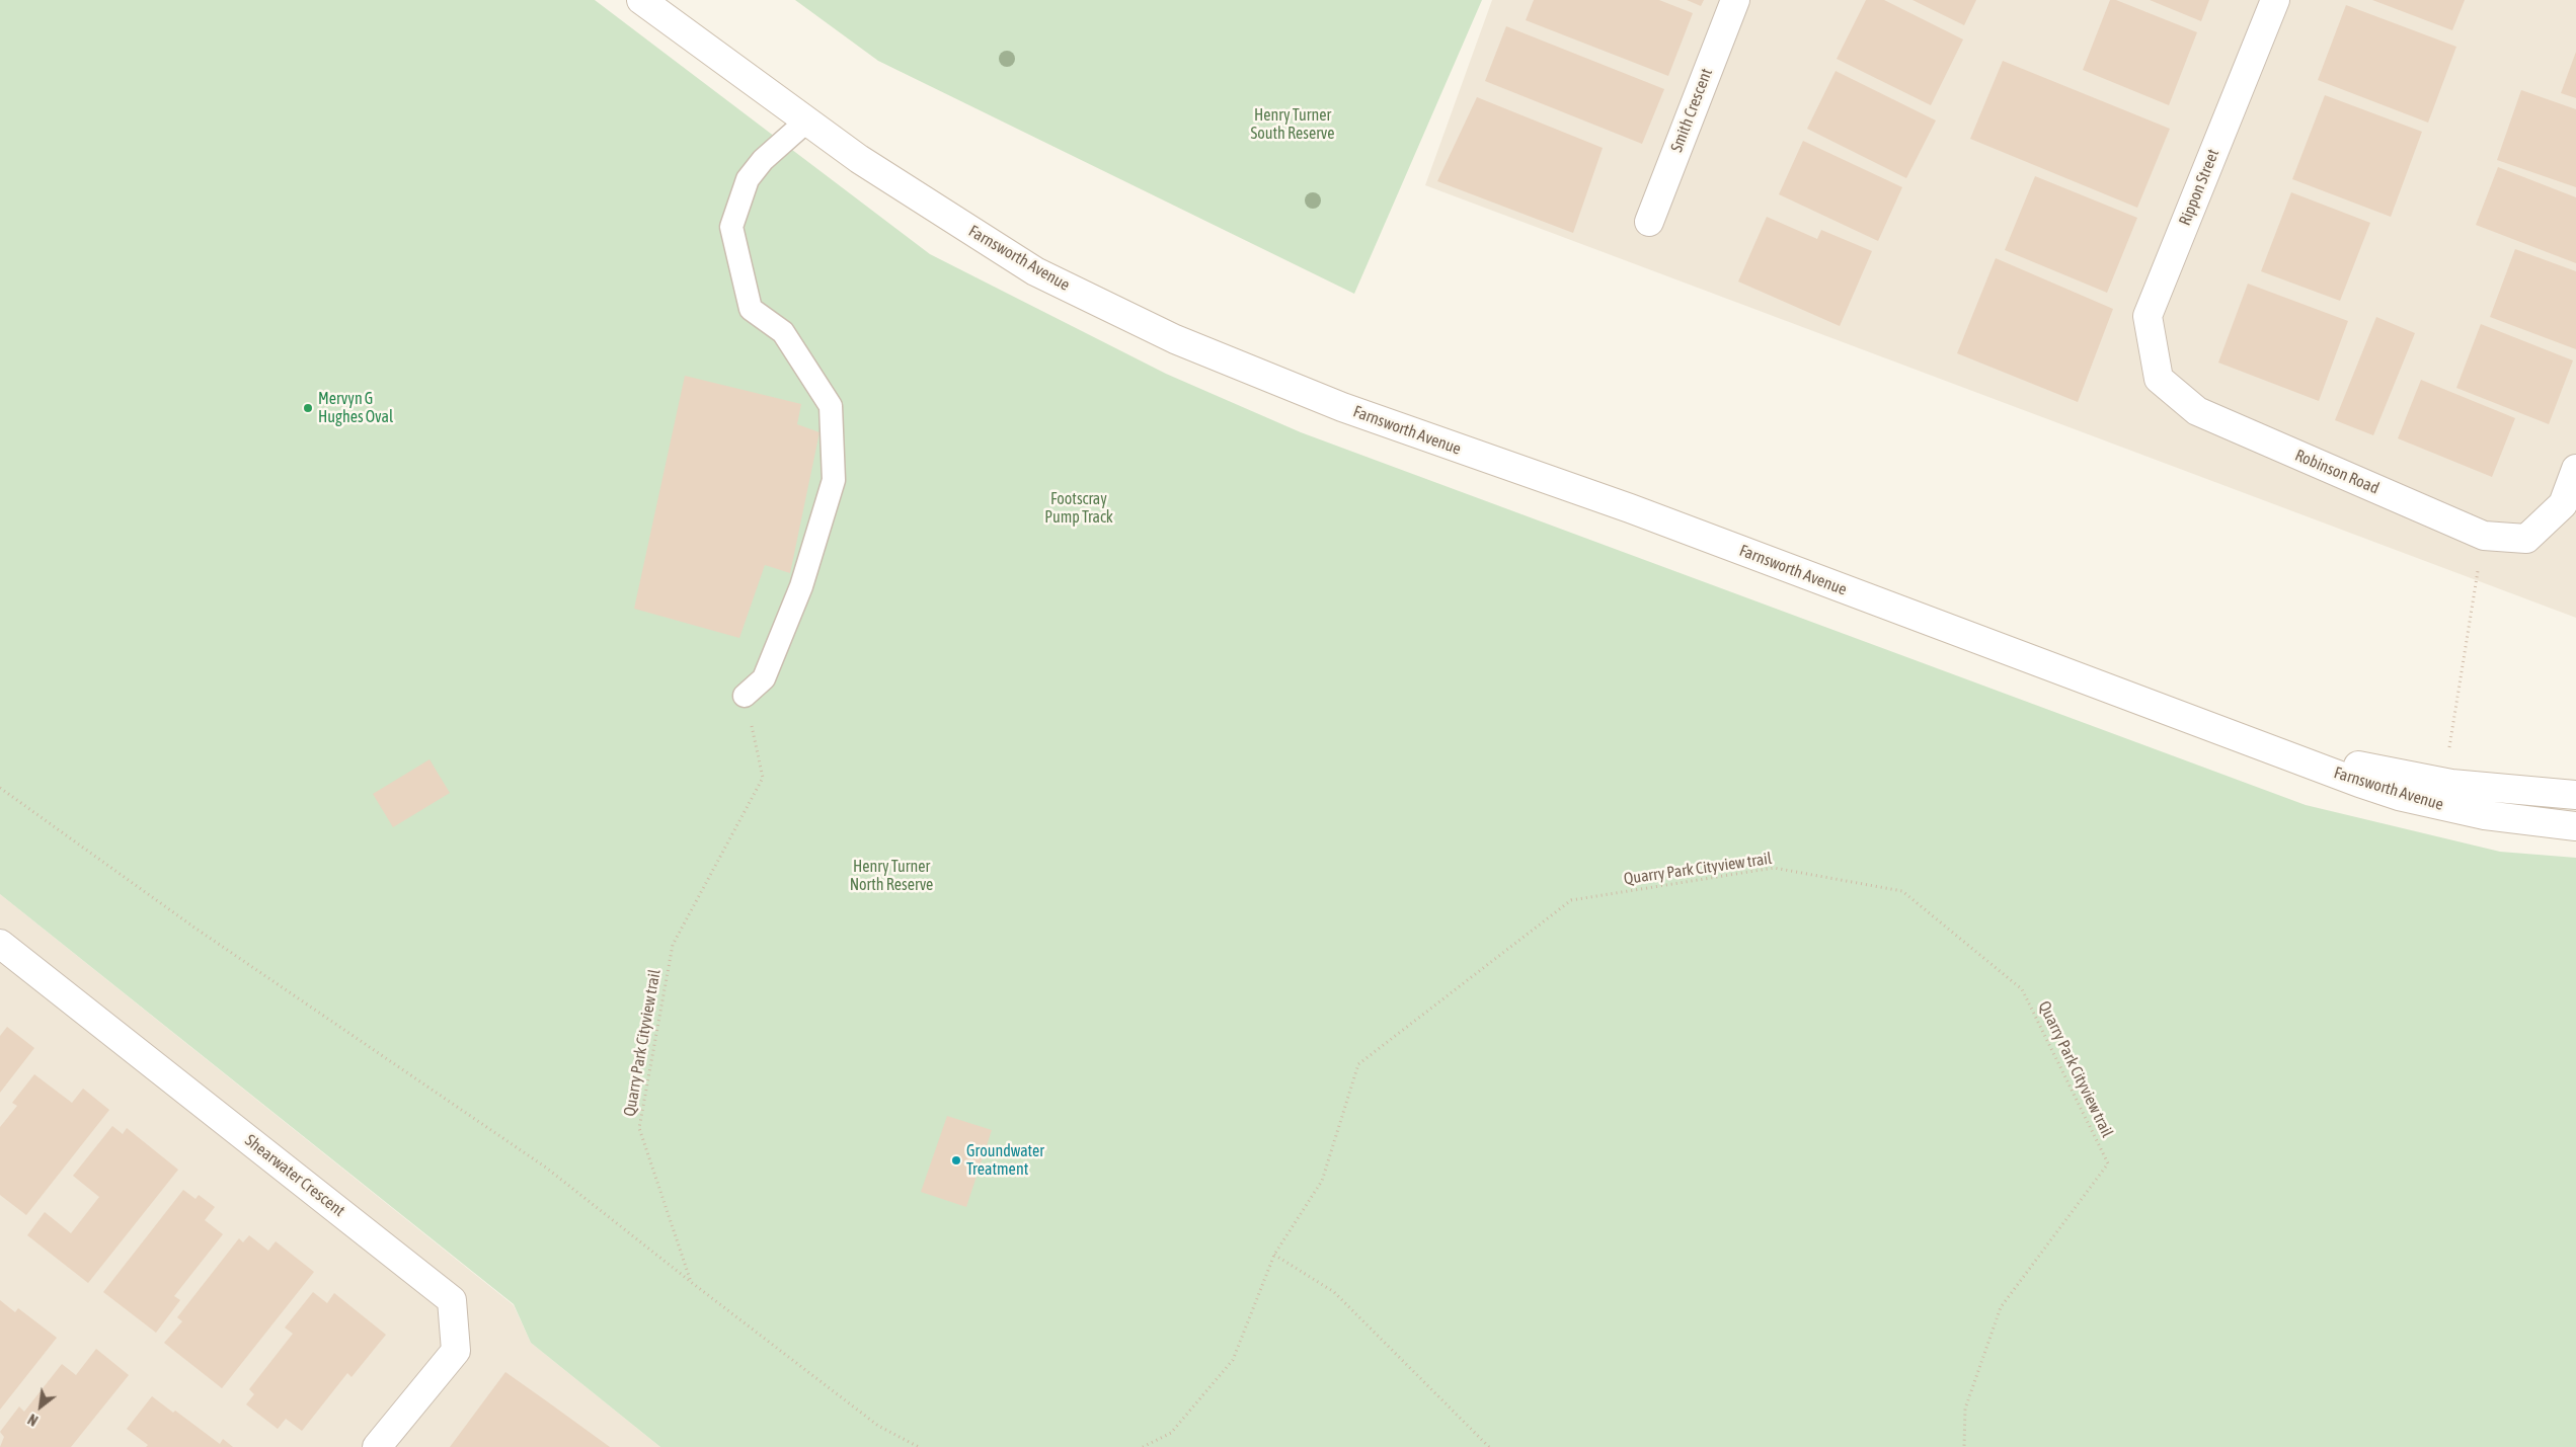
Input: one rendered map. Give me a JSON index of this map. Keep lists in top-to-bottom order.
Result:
{
  "streets": {
    "main road": [
      "Smith Crescent",
      "Rippon Street",
      "Farnsworth Avenue",
      "Robinson Road",
      "Shearwater Crescent"
    ],
    "path": ["Quarry Park Cityview trail"]
  },
  "crossings": [
    ["Rippon Street", "Robinson Road"]
  ],
  "parks": ["Henry Turner South Reserve", "Footscray Pump Track", "Henry Turner North Reserve"],
  "places": ["Mervyn G Hughes Oval", "Groundwater Treatment"],
  "north": "bottom left"
}
